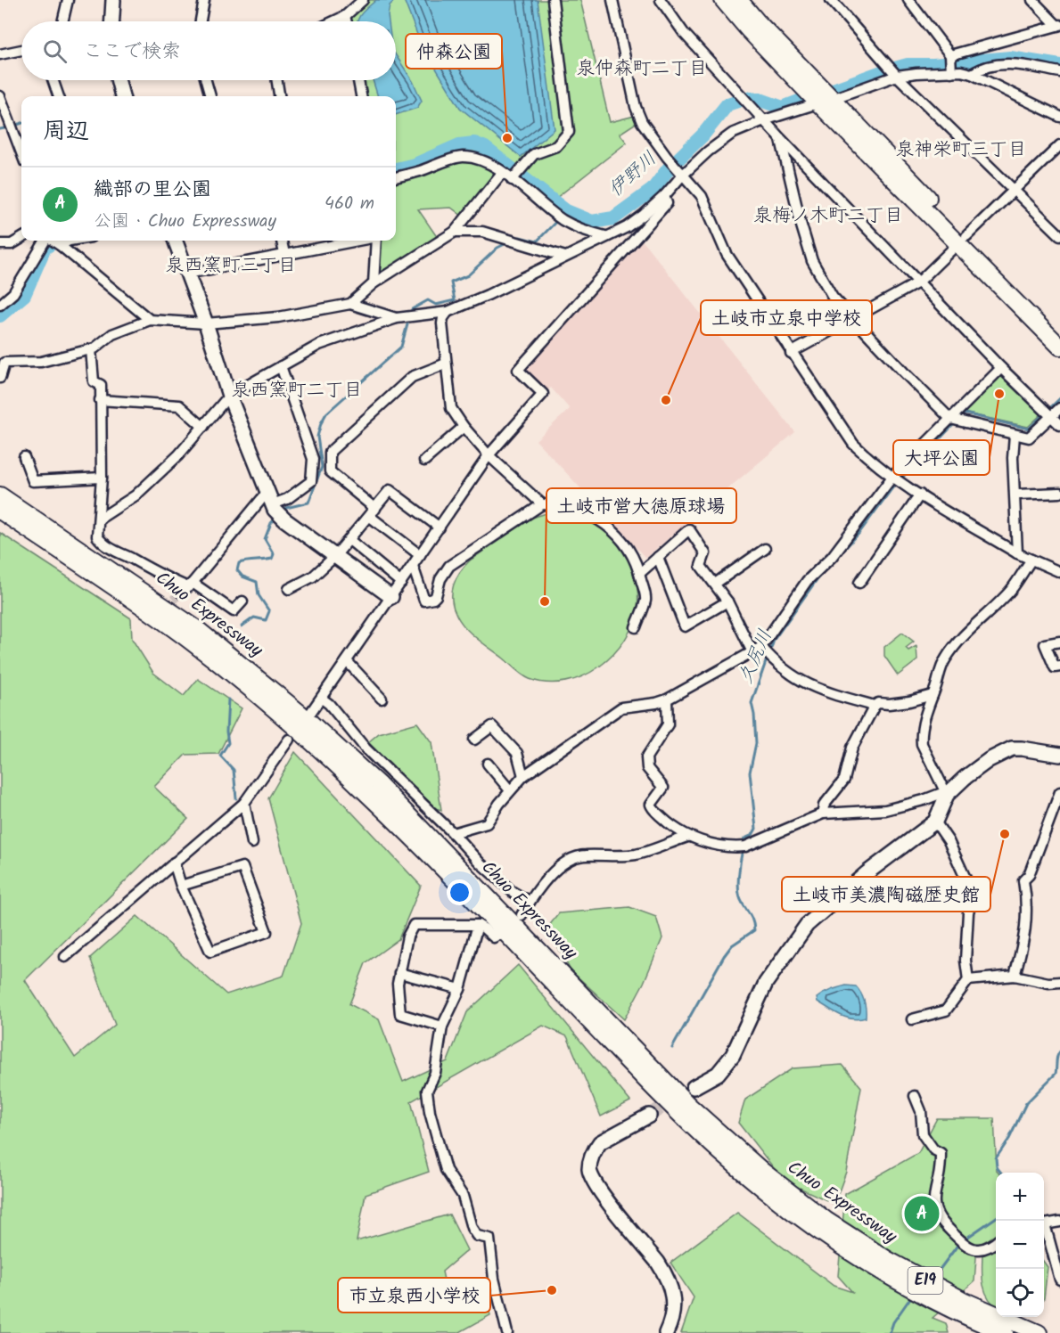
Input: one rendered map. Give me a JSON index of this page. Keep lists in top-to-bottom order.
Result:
{
  "streets": {
    "highway": ["Chuo Expressway", "E19"]
  },
  "districts": [
    "泉仲森町二丁目",
    "泉神栄町三丁目",
    "泉梅ノ木町二丁目",
    "泉西窯町三丁目",
    "泉西窯町二丁目"
  ],
  "water": ["伊野川", "久尻川"],
  "places": [
    "仲森公園",
    "大坪公園",
    "土岐市立泉中学校",
    "土岐市営大徳原球場",
    "土岐市美濃陶磁歴史館",
    "市立泉西小学校"
  ],
  "page": {
    "search": "ここで検索",
    "heading": "周辺",
    "list": [
      {
        "mark": "A",
        "name": "織部の里公園",
        "note": "公園 · Chuo Expressway",
        "value": "460 m"
      }
    ],
    "map_buttons": ["+", "−"],
    "pins": "A"
  }
}
